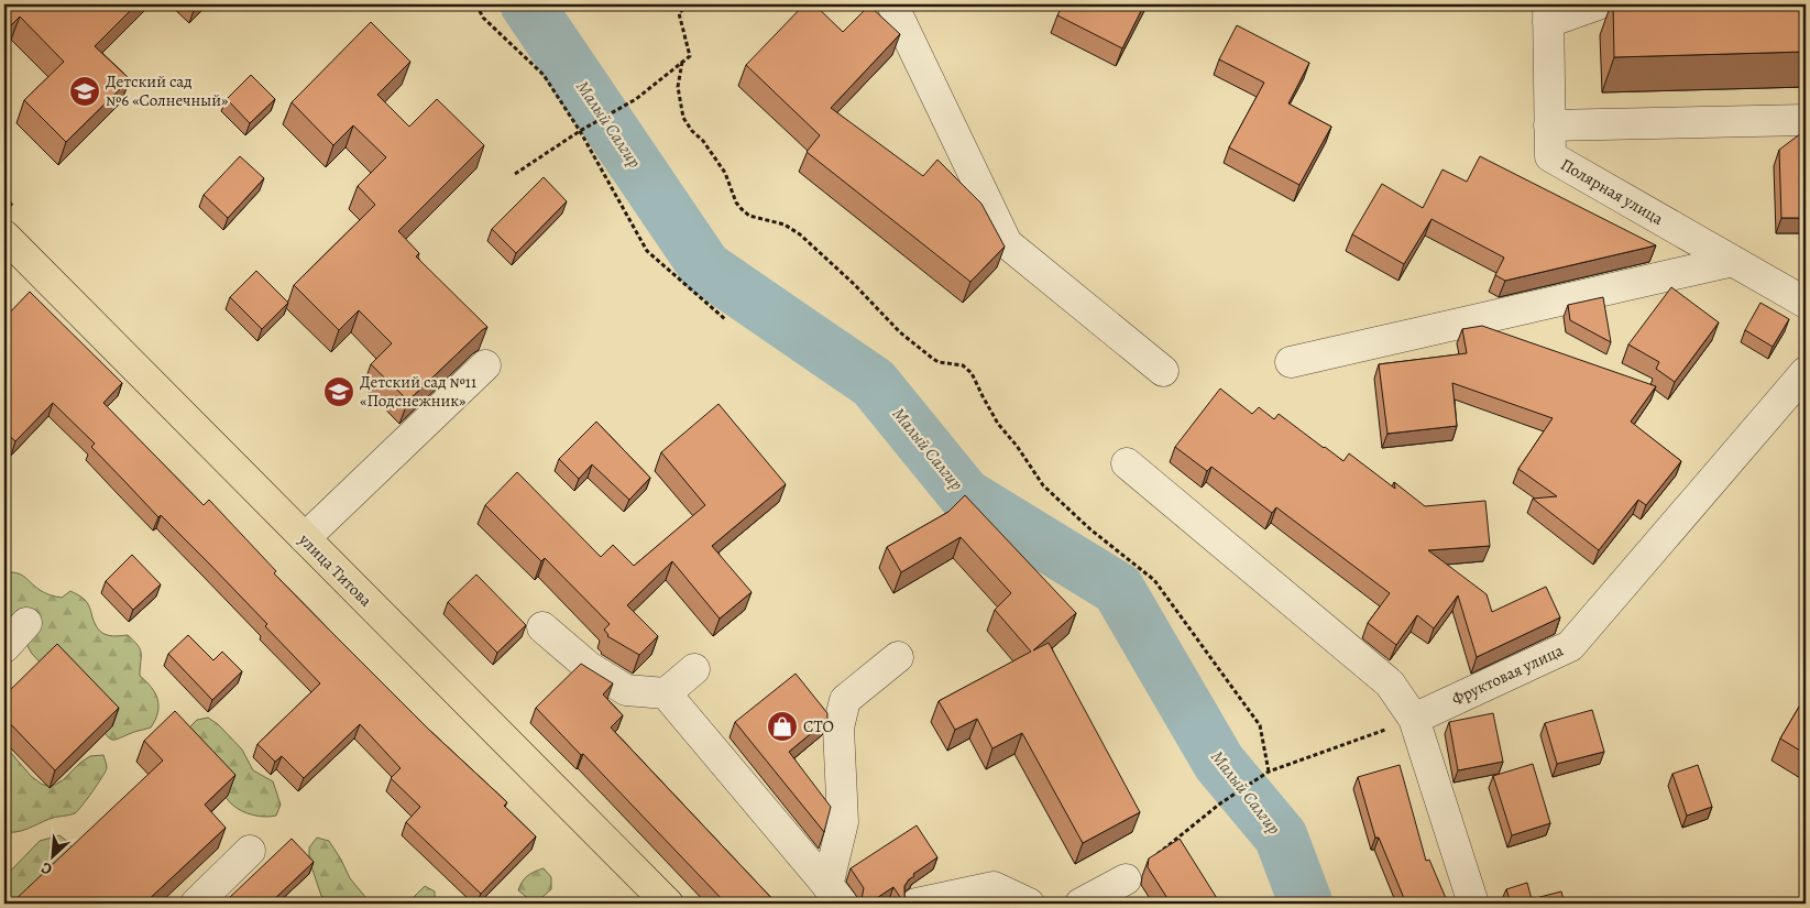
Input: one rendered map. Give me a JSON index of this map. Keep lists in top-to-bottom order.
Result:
{
  "streets": {
    "main road": ["улица Титова"],
    "street": ["Полярная улица", "Фруктовая улица"]
  },
  "water": ["Малый Салгир"],
  "places": {
    "school or university": ["Детский сад №6 «Солнечный»", "Детский сад №11 «Подснежник»"],
    "shop": ["СТО"]
  },
  "north": "bottom left"
}
